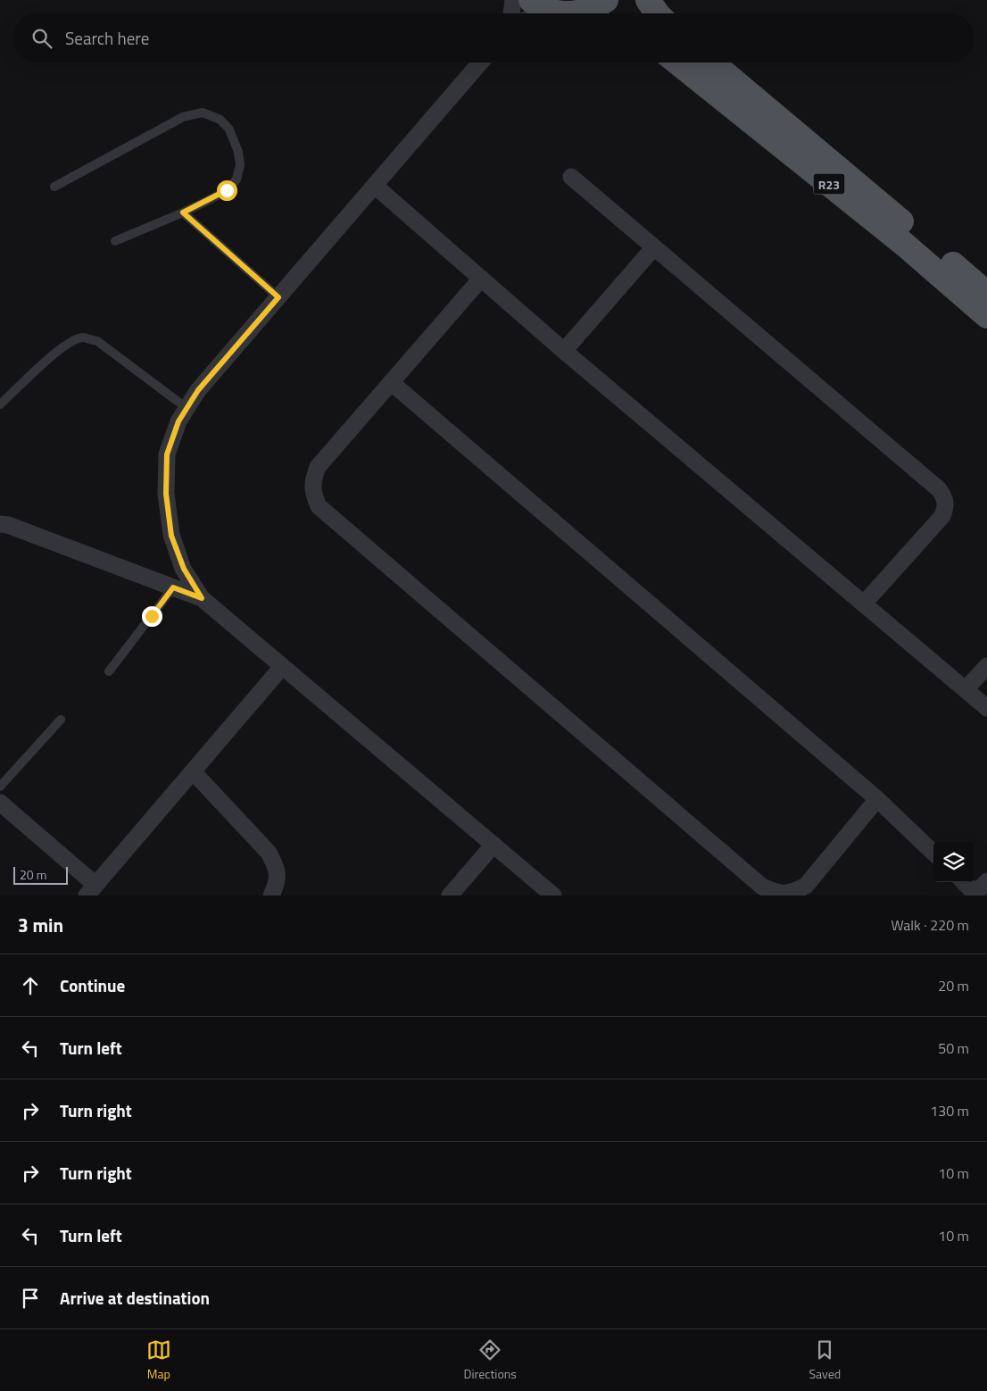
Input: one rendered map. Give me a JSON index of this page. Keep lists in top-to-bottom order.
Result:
{
  "streets": {
    "main road": ["R23"]
  },
  "scale_bar": "20 m",
  "page": {
    "search": "Search here",
    "scale": "20 m",
    "heading": ["3 min", "Walk · 220 m"],
    "list": [
      ["Continue", "20 m"],
      ["Turn left", "50 m"],
      ["Turn right", "130 m"],
      ["Turn right", "10 m"],
      ["Turn left", "10 m"],
      "Arrive at destination"
    ],
    "nav": ["Map", "Directions", "Saved"]
  }
}
